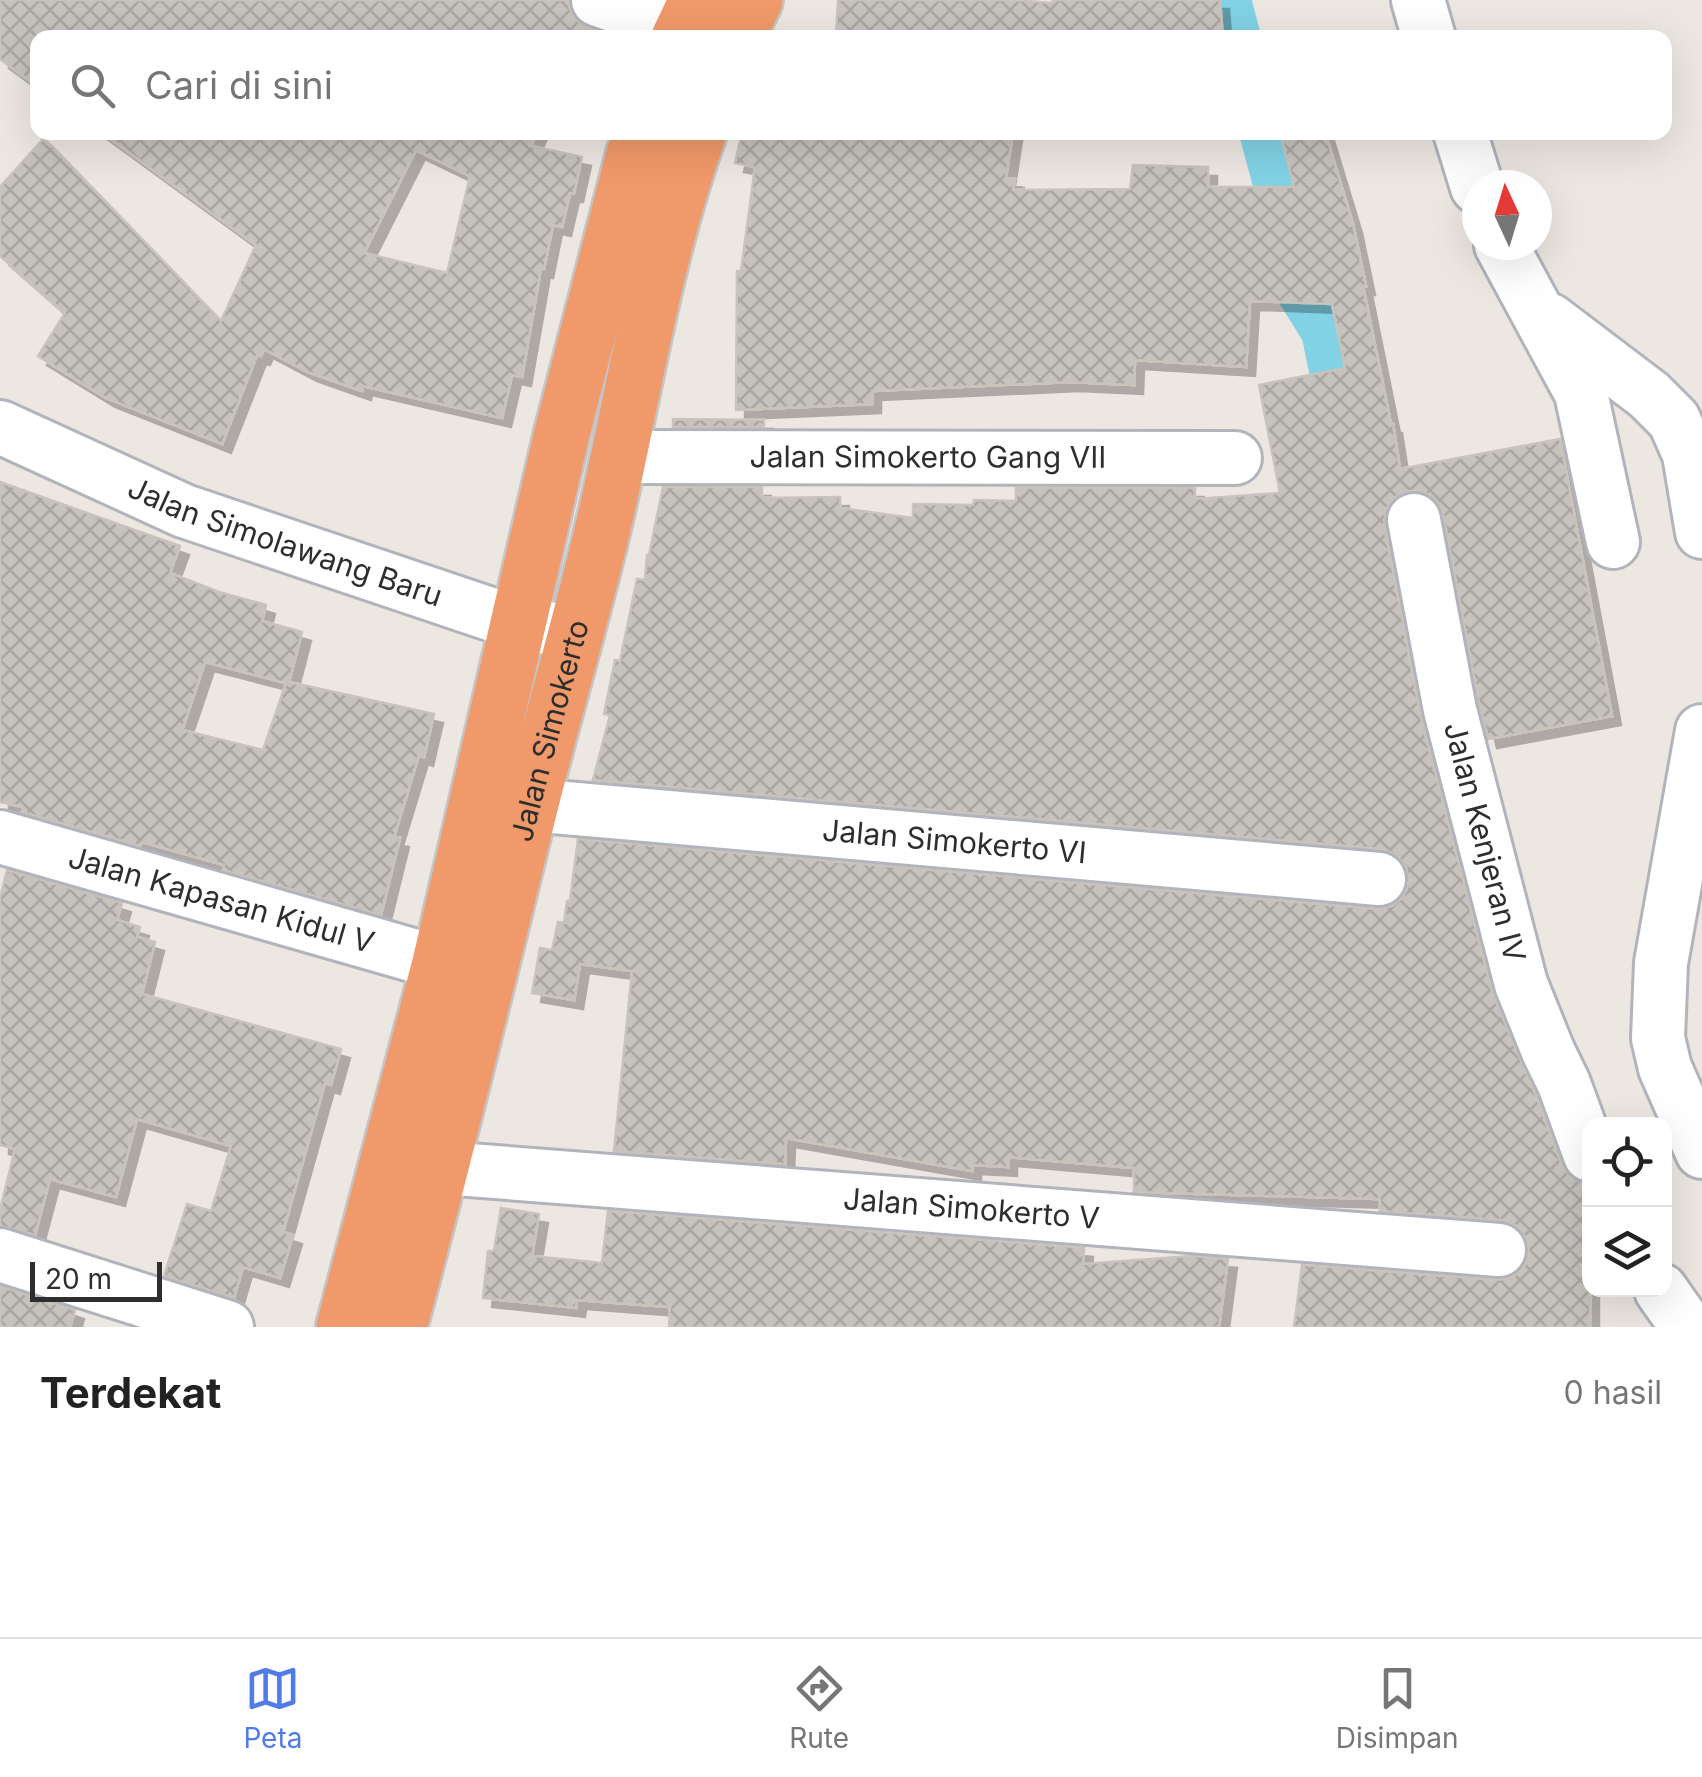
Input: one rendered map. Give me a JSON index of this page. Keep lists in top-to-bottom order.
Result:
{
  "streets": {
    "highway": ["Jalan Simokerto"],
    "street": [
      "Jalan Simokerto Gang VII",
      "Jalan Simolawang Baru",
      "Jalan Simokerto VI",
      "Jalan Kenjeran IV",
      "Jalan Kapasan Kidul V",
      "Jalan Simokerto V"
    ]
  },
  "crossings": [
    ["Jalan Simokerto Gang VII", "Jalan Simokerto"],
    ["Jalan Simolawang Baru", "Jalan Simokerto"],
    ["Jalan Simokerto", "Jalan Simokerto VI"],
    ["Jalan Simokerto", "Jalan Kapasan Kidul V"],
    ["Jalan Simokerto", "Jalan Simokerto V"]
  ],
  "scale_bar": "20 m",
  "north": "top",
  "page": {
    "search": "Cari di sini",
    "scale": "20 m",
    "heading": ["Terdekat", "0 hasil"],
    "nav": ["Peta", "Rute", "Disimpan"]
  }
}
